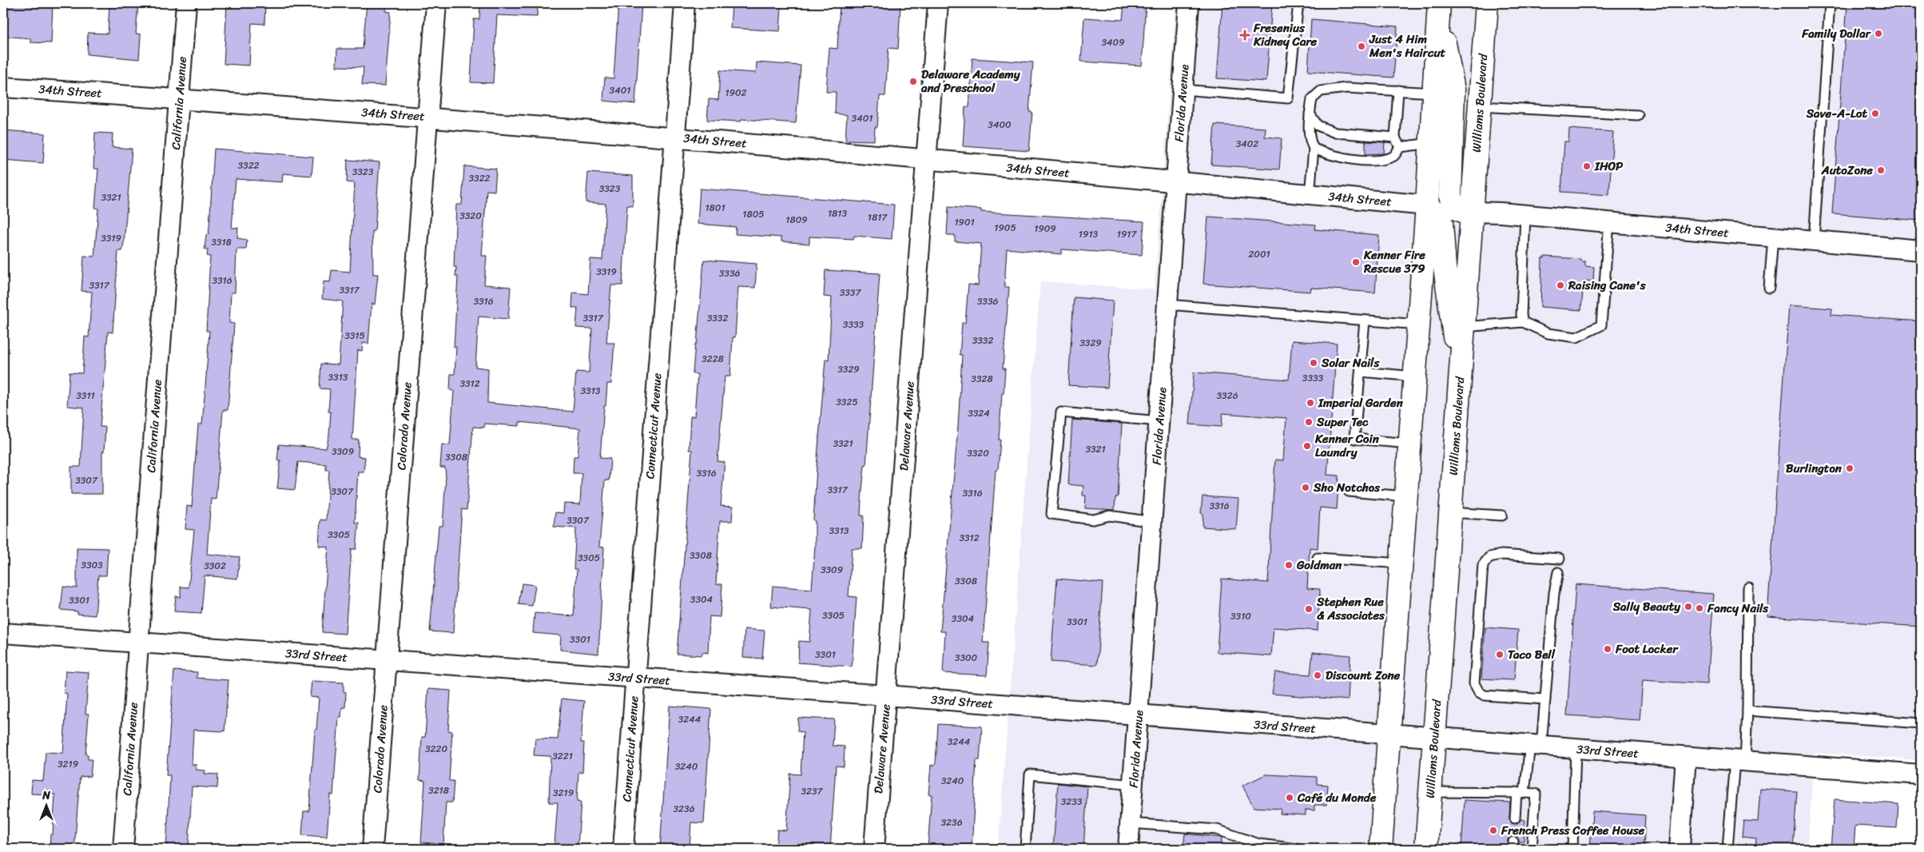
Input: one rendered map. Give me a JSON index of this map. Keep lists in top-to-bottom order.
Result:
{
  "streets": {
    "main road": ["Williams Boulevard"],
    "street": [
      "34th Street",
      "California Avenue",
      "Florida Avenue",
      "Colorado Avenue",
      "Connecticut Avenue",
      "Delaware Avenue",
      "33rd Street"
    ]
  },
  "crossings": [
    ["34th Street", "California Avenue"],
    ["34th Street", "Florida Avenue"],
    ["34th Street", "Williams Boulevard"],
    ["34th Street", "Colorado Avenue"],
    ["34th Street", "Connecticut Avenue"],
    ["34th Street", "Delaware Avenue"],
    ["California Avenue", "33rd Street"],
    ["Florida Avenue", "33rd Street"],
    ["Williams Boulevard", "33rd Street"],
    ["Colorado Avenue", "33rd Street"],
    ["Connecticut Avenue", "33rd Street"],
    ["Delaware Avenue", "33rd Street"]
  ],
  "places": {
    "other": [
      "Family Dollar",
      "Just 4 Him Men's Haircut",
      "Delaware Academy and Preschool",
      "Save-A-Lot",
      "IHOP",
      "AutoZone",
      "Kenner Fire Rescue 379",
      "Raising Cane's",
      "Solar Nails",
      "Imperial Garden",
      "Super Tec",
      "Kenner Coin Laundry",
      "Burlington",
      "Sho Notchos",
      "Goldman",
      "Sally Beauty",
      "Fancy Nails",
      "Stephen Rue & Associates",
      "Foot Locker",
      "Taco Bell",
      "Discount Zone",
      "Café du Monde",
      "French Press Coffee House"
    ],
    "health": ["Fresenius Kidney Care"]
  },
  "house_numbers": [
    "3409",
    "3401",
    "1902",
    "3401",
    "3400",
    "3402",
    "3322",
    "3323",
    "3322",
    "3323",
    "3321",
    "1801",
    "1813",
    "1805",
    "3320",
    "1817",
    "1809",
    "1901",
    "1905",
    "1909",
    "1913",
    "1917",
    "3319",
    "3318",
    "2001",
    "3319",
    "3336",
    "3316",
    "3317",
    "3317",
    "3337",
    "3316",
    "3336",
    "3317",
    "3332",
    "3333",
    "3315",
    "3332",
    "3329",
    "3228",
    "3329",
    "3313",
    "3333",
    "3328",
    "3312",
    "3313",
    "3311",
    "3326",
    "3325",
    "3324",
    "3321",
    "3321",
    "3309",
    "3320",
    "3308",
    "3316",
    "3307",
    "3317",
    "3307",
    "3316",
    "3316",
    "3307",
    "3313",
    "3305",
    "3312",
    "3308",
    "3305",
    "3303",
    "3302",
    "3309",
    "3308",
    "3304",
    "3301",
    "3305",
    "3310",
    "3304",
    "3301",
    "3301",
    "3301",
    "3300",
    "3244",
    "3244",
    "3220",
    "3221",
    "3219",
    "3240",
    "3240",
    "3218",
    "3237",
    "3219",
    "3233",
    "3236",
    "3236"
  ],
  "north": "top"
}
